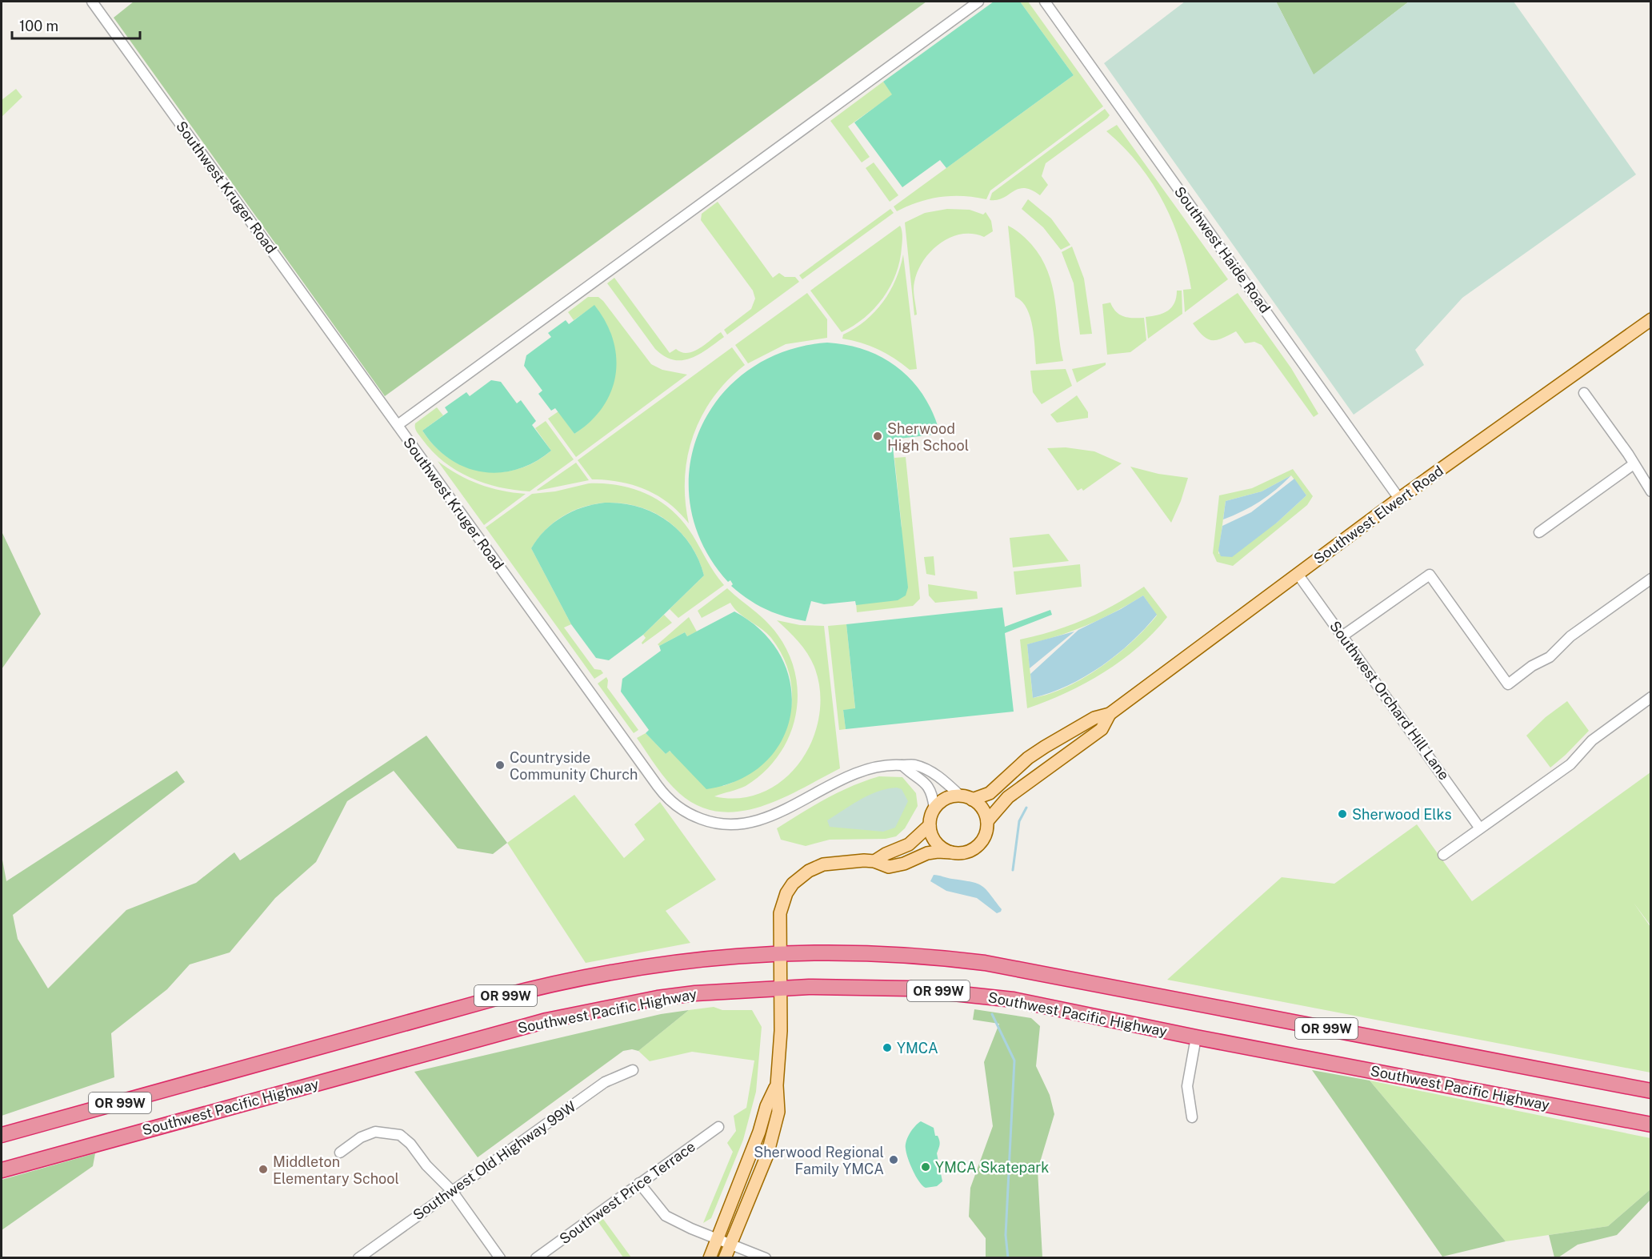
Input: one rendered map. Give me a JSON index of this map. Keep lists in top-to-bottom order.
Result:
{
  "streets": {
    "highway": ["OR 99W", "Southwest Pacific Highway"],
    "main road": ["Southwest Elwert Road"],
    "street": [
      "Southwest Kruger Road",
      "Southwest Haide Road",
      "Southwest Orchard Hill Lane",
      "Southwest Old Highway 99W",
      "Southwest Price Terrace"
    ]
  },
  "crossings": [
    ["Southwest Kruger Road", "Southwest Elwert Road"],
    ["Southwest Haide Road", "Southwest Elwert Road"],
    ["Southwest Elwert Road", "Southwest Orchard Hill Lane"]
  ],
  "places": [
    "Sherwood High School",
    "Countryside Community Church",
    "Sherwood Elks",
    "YMCA",
    "Sherwood Regional Family YMCA",
    "YMCA Skatepark",
    "Middleton Elementary School"
  ],
  "scale_bar": "100 m"
}
